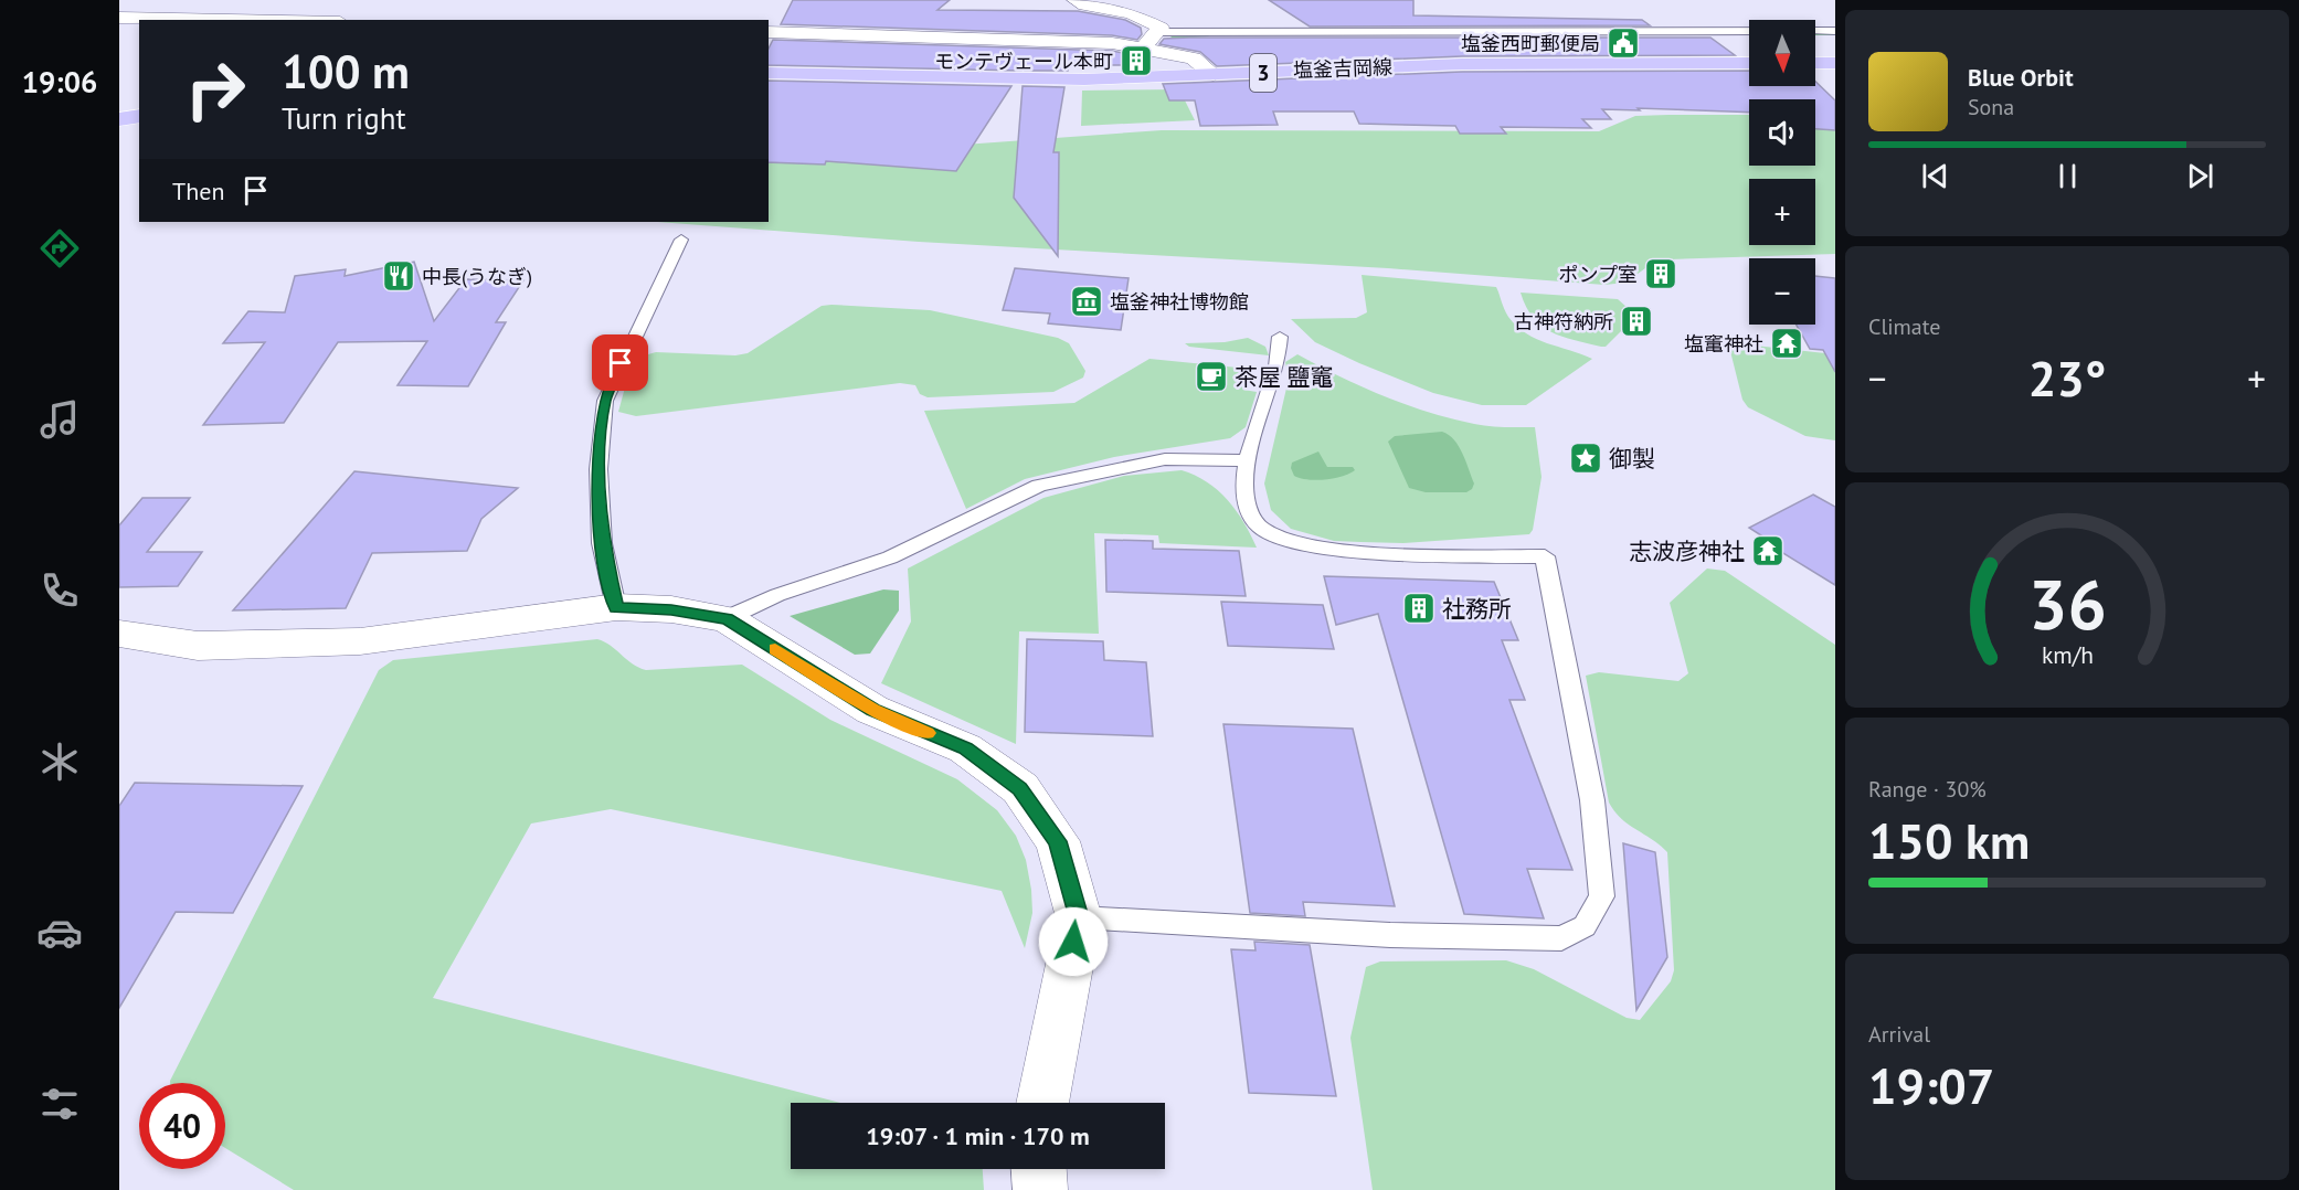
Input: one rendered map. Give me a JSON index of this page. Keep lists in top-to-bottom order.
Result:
{
  "streets": {
    "main road": ["塩釜吉岡線", "3"]
  },
  "places": {
    "public building": ["塩釜西町郵便局"],
    "building": [
      "モンテヴェール本町",
      "ポンプ室",
      "古神符納所",
      "社務所"
    ],
    "restaurant": ["中長(うなぎ)"],
    "museum": ["塩釜神社博物館"],
    "temple": ["塩竃神社", "志波彦神社"],
    "cafe": ["茶屋 鹽竈"],
    "place": ["御製"]
  },
  "north": "bottom",
  "page": {
    "tabs": "19:06",
    "map_buttons": ["+", "−"],
    "turn": ["100 m", "Turn right"],
    "song": ["Blue Orbit", "Sona"],
    "then": "Then",
    "tile": [
      "Climate",
      ["Range · 30%", "150 km"],
      ["Arrival", "19:07"]
    ],
    "heat": ["−", "23°", "+"],
    "limit": "40",
    "trip": "19:07 · 1 min · 170 m",
    "gauge": ["36", "km/h"]
  }
}
